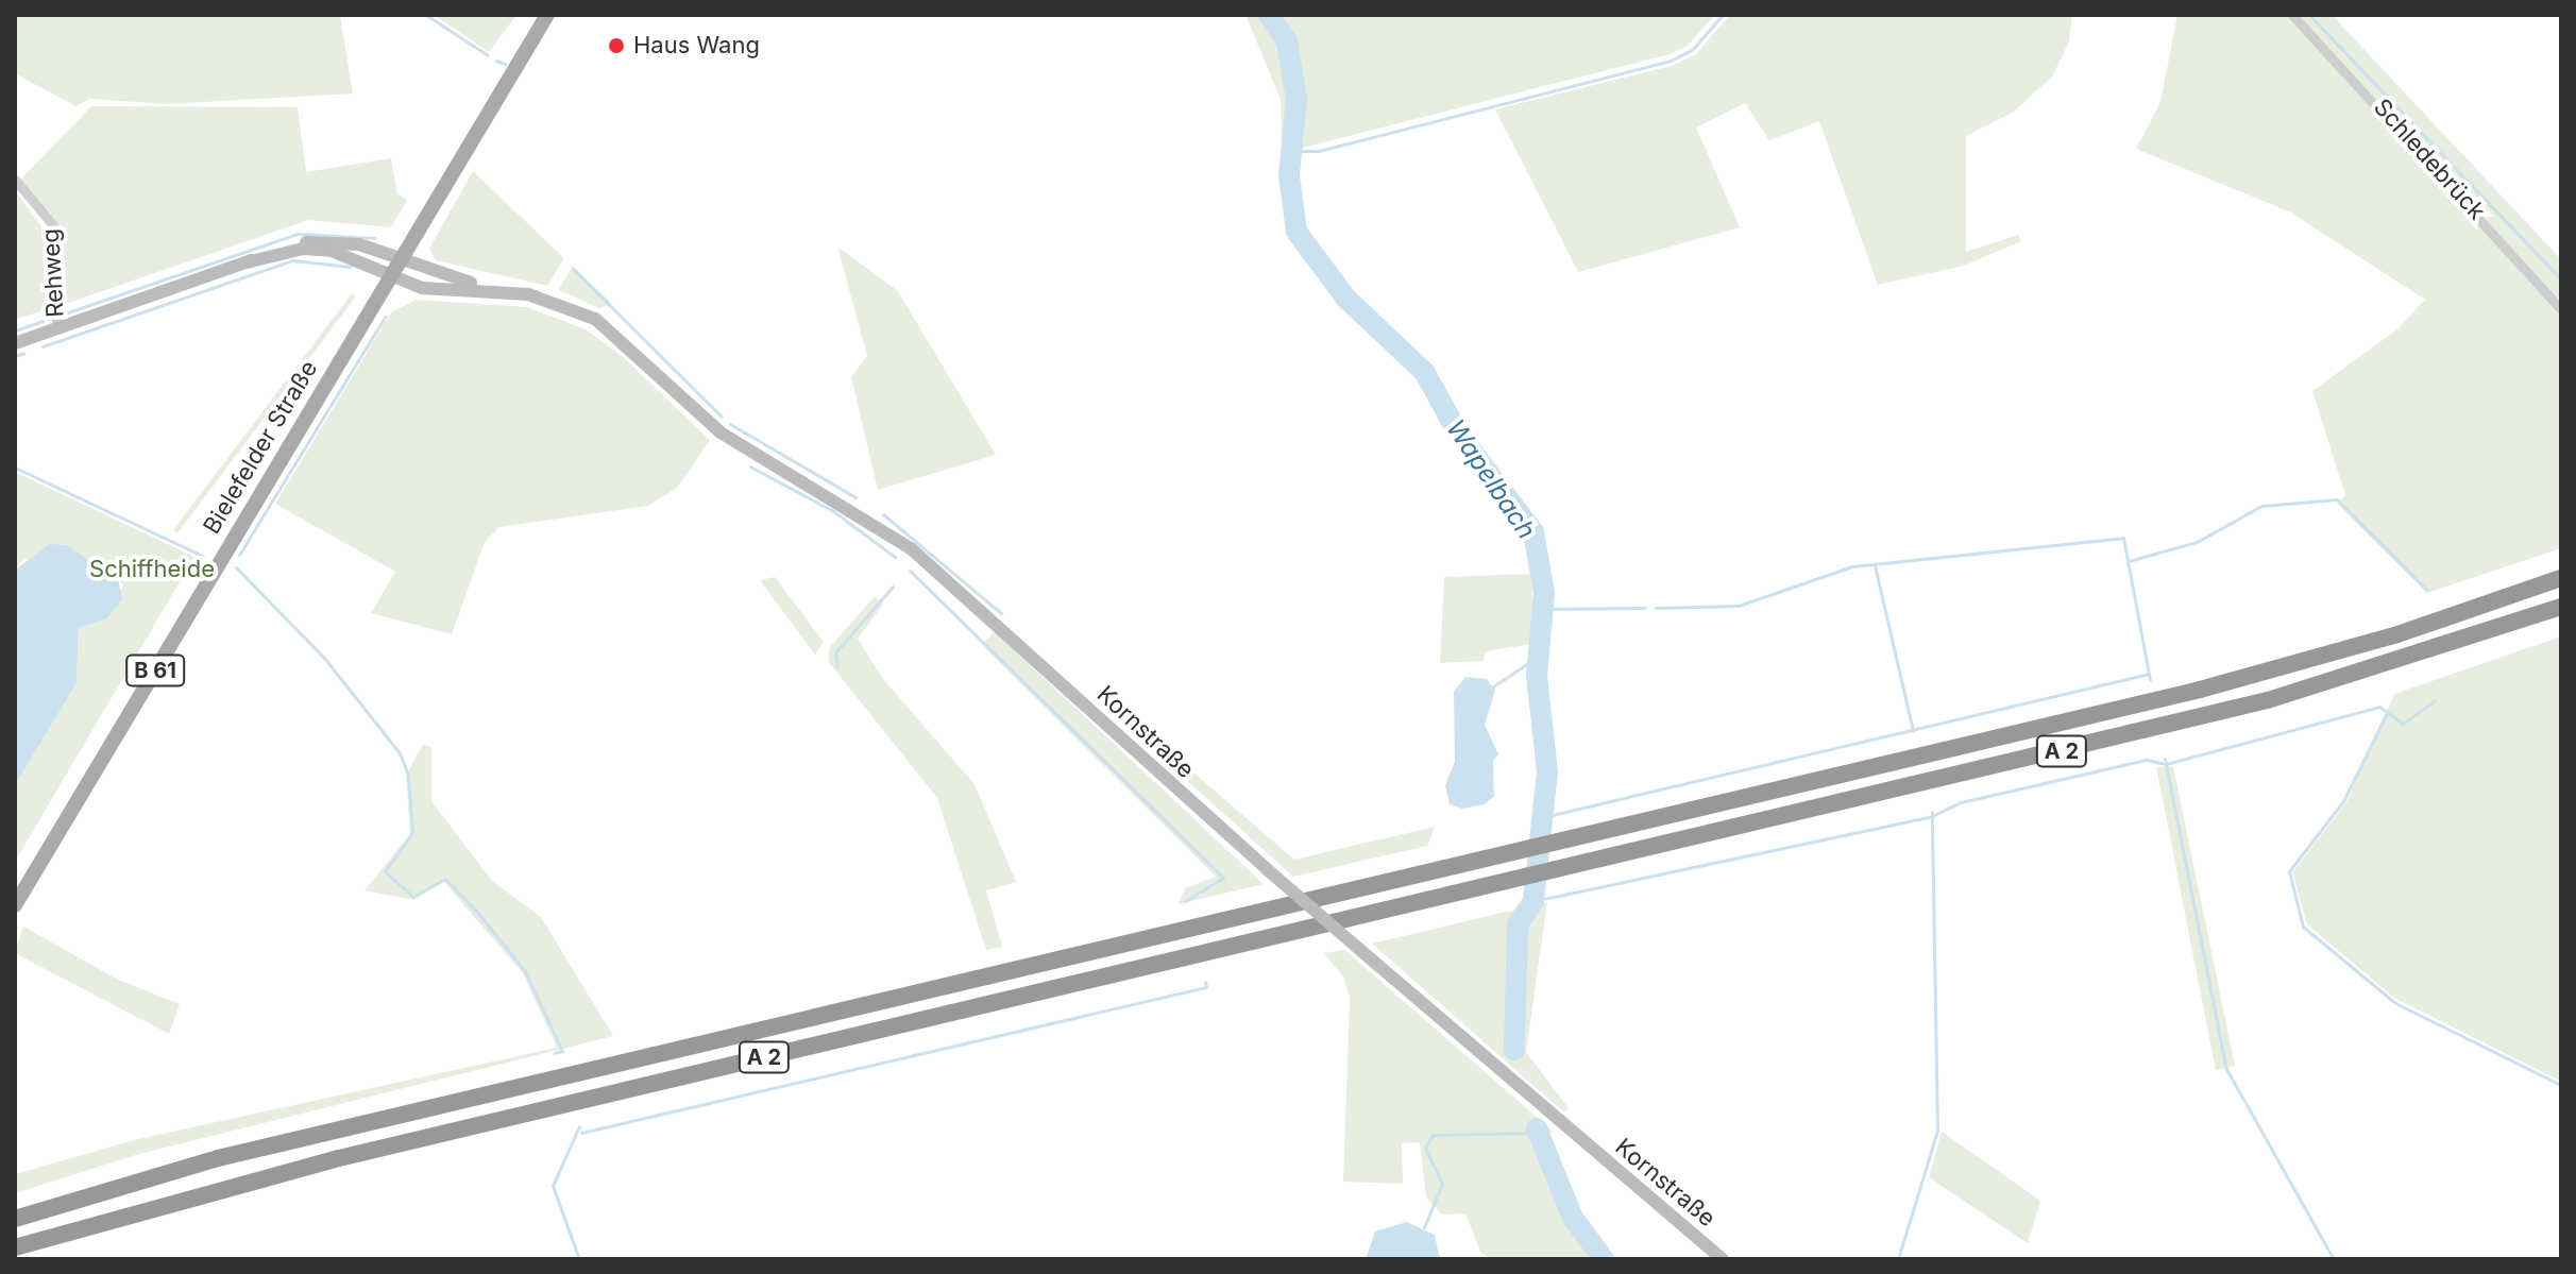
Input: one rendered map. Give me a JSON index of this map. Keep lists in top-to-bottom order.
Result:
{
  "streets": {
    "highway": ["A 2"],
    "main road": ["Bielefelder Straße", "B 61"],
    "street": ["Schledebrück", "Rehweg", "Kornstraße"]
  },
  "crossings": [
    ["Bielefelder Straße", "Kornstraße"]
  ],
  "water": ["Wapelbach"],
  "parks": ["Schiffheide"],
  "places": ["Haus Wang"]
}
